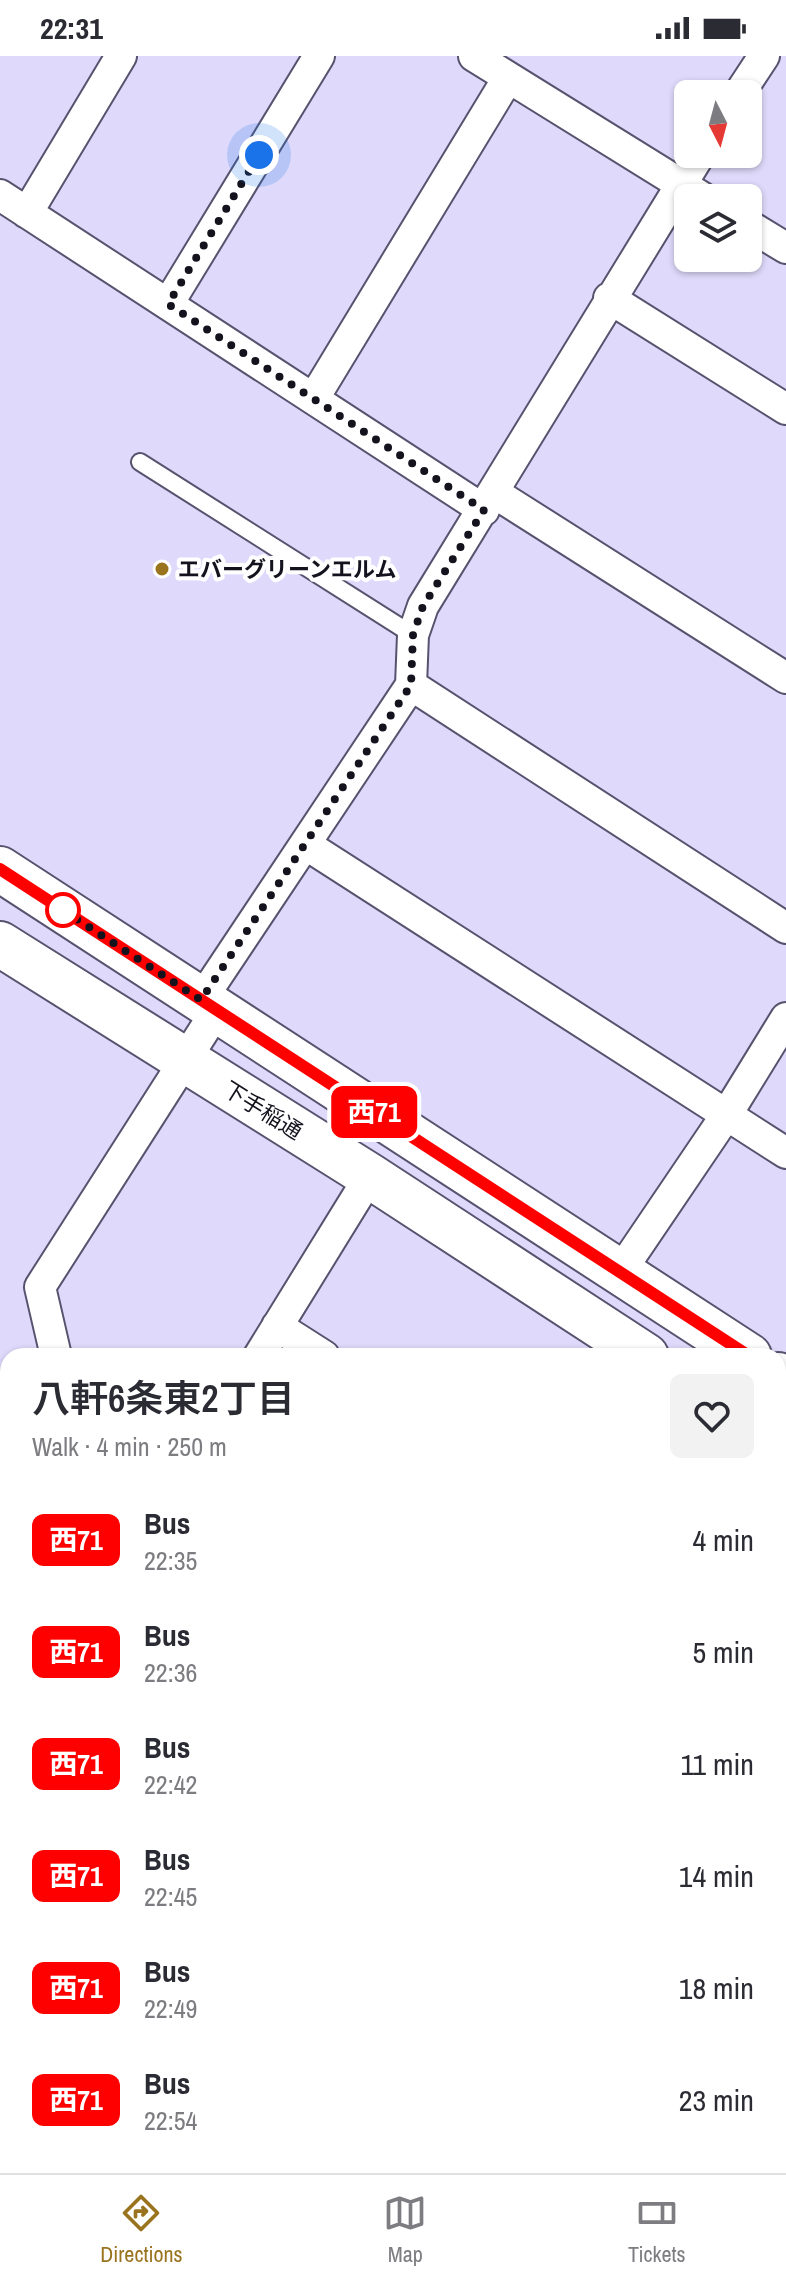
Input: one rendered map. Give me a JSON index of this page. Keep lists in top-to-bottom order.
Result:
{
  "streets": {
    "main road": ["下手稲通"]
  },
  "places": ["エバーグリーンエルム"],
  "lines": ["bus line 西71"],
  "north": "bottom",
  "page": {
    "status": "22:31",
    "on_map": "西71",
    "heading": ["八軒6条東2丁目", "Walk · 4 min · 250 m"],
    "list": [
      {
        "mark": "西71",
        "name": "Bus",
        "note": "22:35",
        "value": "4 min"
      },
      {
        "mark": "西71",
        "name": "Bus",
        "note": "22:36",
        "value": "5 min"
      },
      {
        "mark": "西71",
        "name": "Bus",
        "note": "22:42",
        "value": "11 min"
      },
      {
        "mark": "西71",
        "name": "Bus",
        "note": "22:45",
        "value": "14 min"
      },
      {
        "mark": "西71",
        "name": "Bus",
        "note": "22:49",
        "value": "18 min"
      },
      {
        "mark": "西71",
        "name": "Bus",
        "note": "22:54",
        "value": "23 min"
      }
    ],
    "tabs": ["Directions", "Map", "Tickets"]
  }
}
